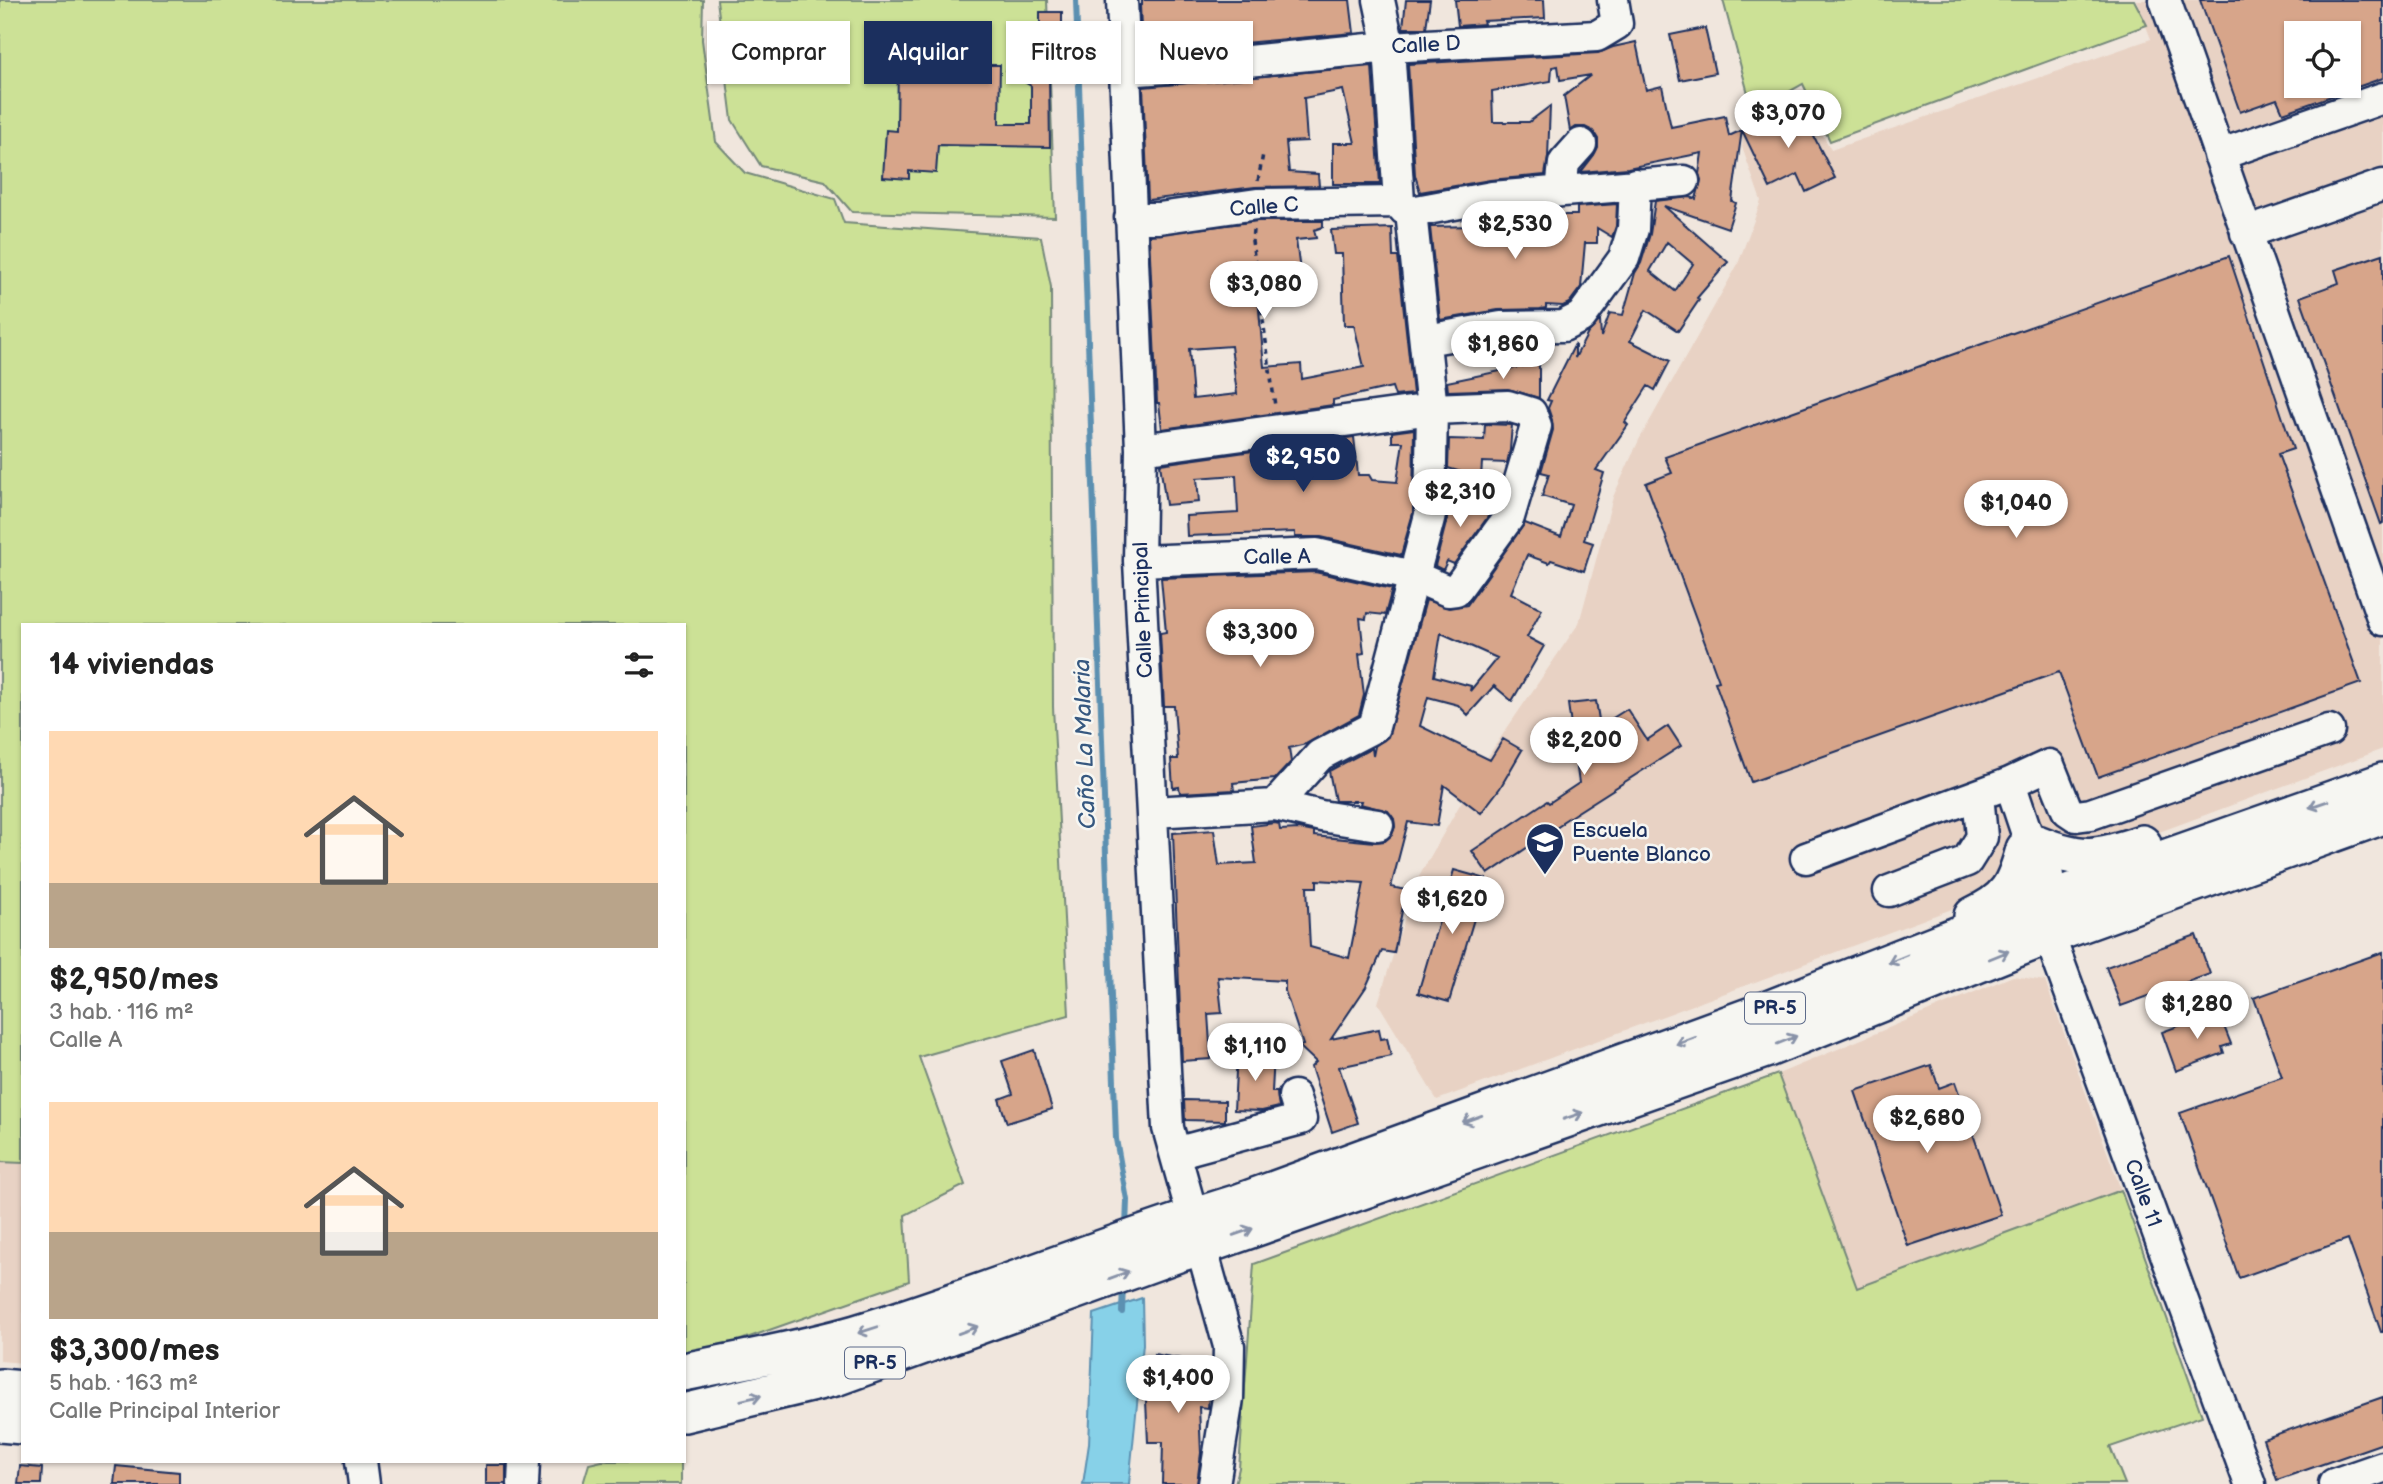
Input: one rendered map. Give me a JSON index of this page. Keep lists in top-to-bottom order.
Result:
{
  "streets": {
    "main road": ["PR-5"],
    "street": [
      "Calle D",
      "Calle C",
      "Calle A",
      "Calle Principal",
      "Calle 11"
    ]
  },
  "crossings": [
    ["Calle D", "Calle Principal"],
    ["Calle C", "Calle Principal"],
    ["Calle A", "Calle Principal"],
    ["Calle Principal", "PR-5"],
    ["PR-5", "Calle 11"]
  ],
  "water": ["Caño La Malaria"],
  "places": {
    "school or university": ["Escuela Puente Blanco"]
  },
  "page": {
    "chip": [
      "Comprar",
      "Alquilar",
      "Filtros",
      "Nuevo"
    ],
    "price": [
      "$3,070",
      "$2,530",
      "$3,080",
      "$1,860",
      "$2,950",
      "$2,310",
      "$1,040",
      "$3,300",
      "$2,200",
      "$1,620",
      "$1,280",
      "$1,110",
      "$2,680",
      "$1,400"
    ],
    "heading": "14 viviendas",
    "list": [
      {
        "name": "$2,950/mes",
        "note": "3 hab. · 116 m² · Calle A"
      },
      {
        "name": "$3,300/mes",
        "note": "5 hab. · 163 m² · Calle Principal Interior"
      }
    ]
  }
}
